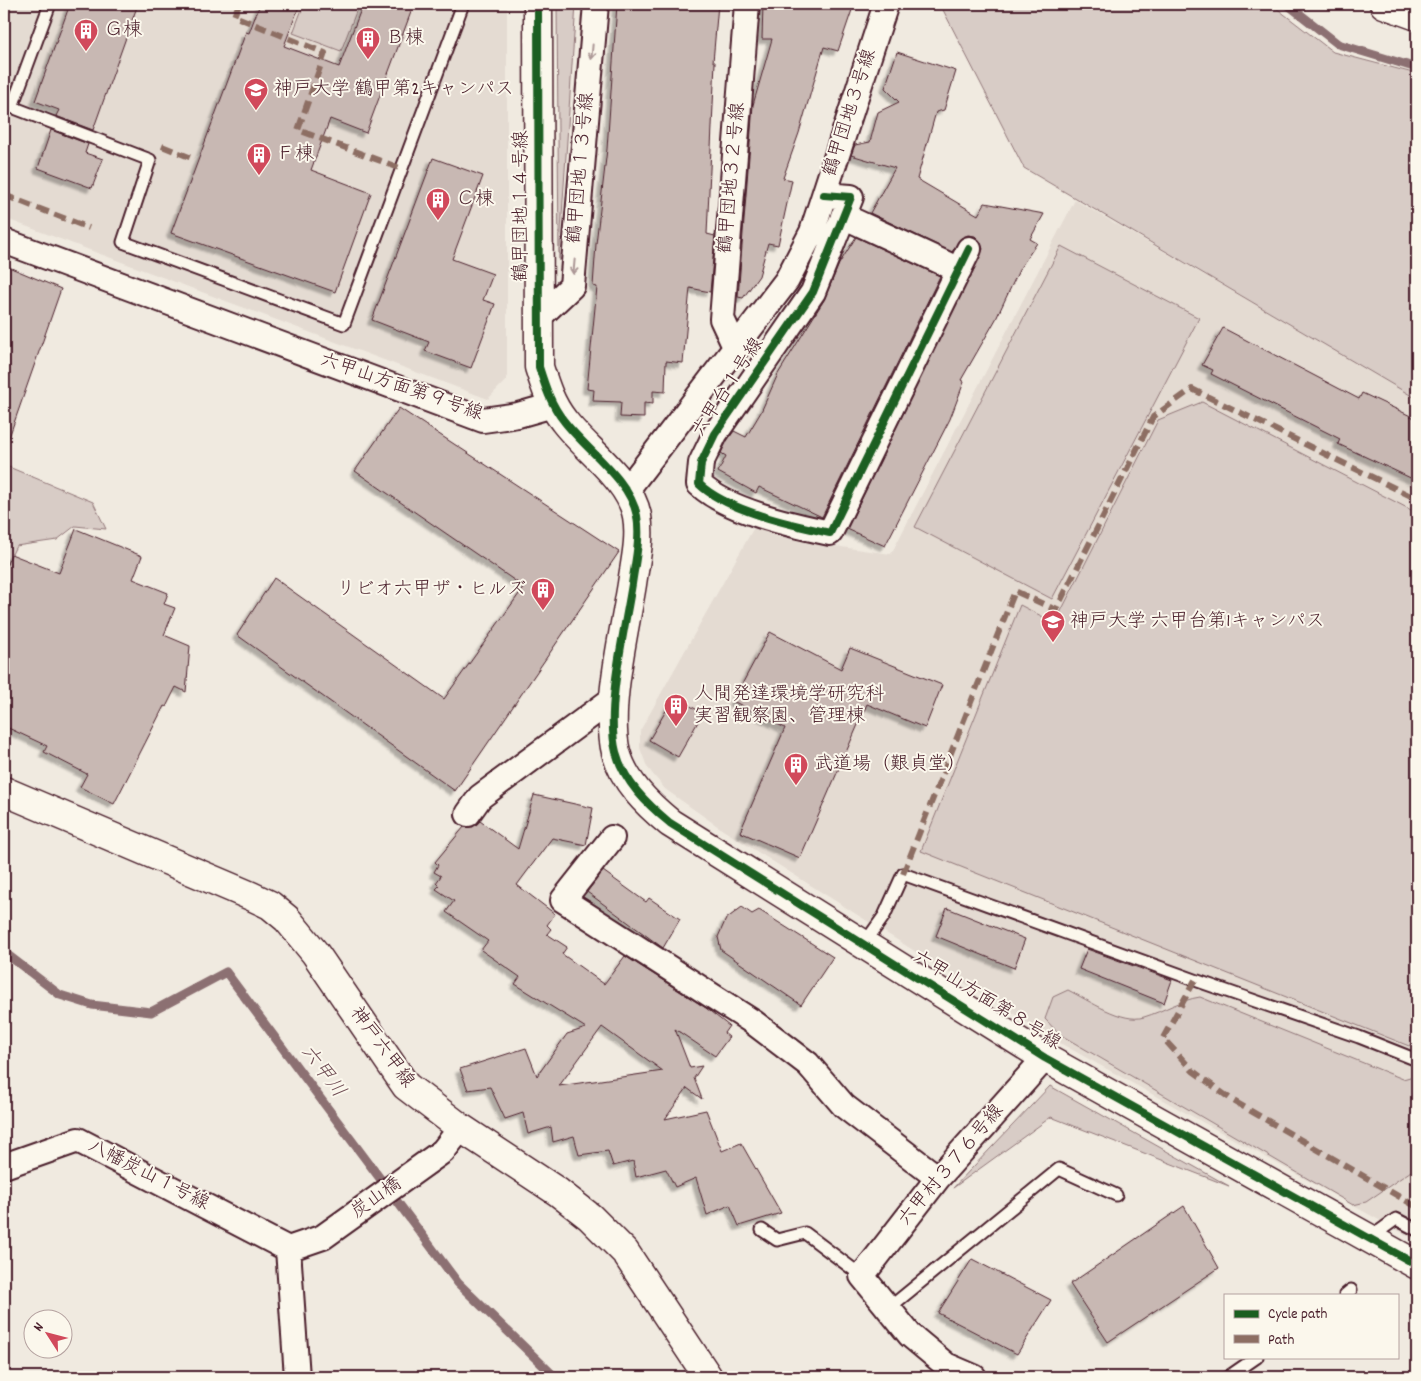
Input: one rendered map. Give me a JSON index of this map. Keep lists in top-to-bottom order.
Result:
{
  "streets": {
    "street": [
      "鶴甲団地３号線",
      "鶴甲団地１３号線",
      "鶴甲団地３２号線",
      "鶴甲団地１４号線",
      "六甲山方面第９号線",
      "六甲台１号線",
      "六甲山方面第８号線",
      "神戸六甲線",
      "六甲村３７６号線",
      "八幡炭山１号線",
      "炭山橋"
    ]
  },
  "crossings": [
    ["鶴甲団地３号線", "鶴甲団地３２号線"],
    ["鶴甲団地３号線", "六甲台１号線"],
    ["鶴甲団地１３号線", "鶴甲団地１４号線"],
    ["鶴甲団地１４号線", "六甲山方面第９号線"],
    ["六甲山方面第８号線", "六甲村３７６号線"],
    ["神戸六甲線", "炭山橋"],
    ["八幡炭山１号線", "炭山橋"]
  ],
  "one_way": ["鶴甲団地１３号線"],
  "water": ["六甲川"],
  "places": {
    "building": [
      "Ｇ棟",
      "Ｂ棟",
      "Ｆ棟",
      "Ｃ棟",
      "リビオ六甲ザ・ヒルズ",
      "人間発達環境学研究科 実習観察園、管理棟",
      "武道場（艱貞堂）"
    ],
    "school or university": ["神戸大学 鶴甲第2キャンパス", "神戸大学 六甲台第1キャンパス"]
  },
  "legend": ["Cycle path", "Path"],
  "north": "top left"
}
